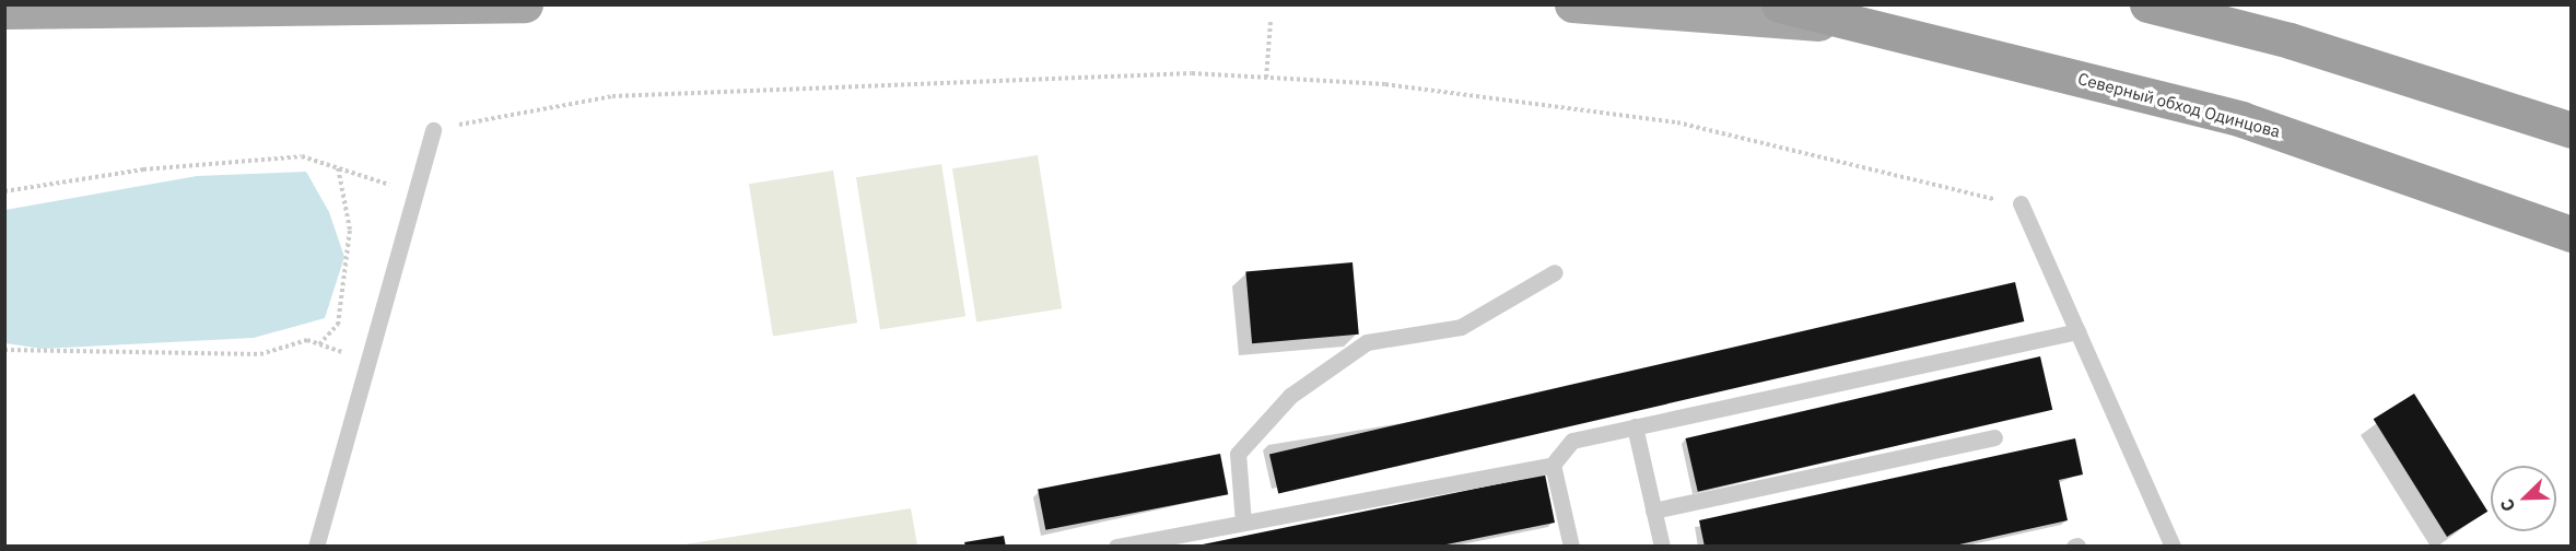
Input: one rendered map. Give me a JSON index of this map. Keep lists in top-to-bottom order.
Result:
{
  "streets": {
    "highway": ["Северный обход Одинцова"]
  },
  "north": "bottom left"
}
